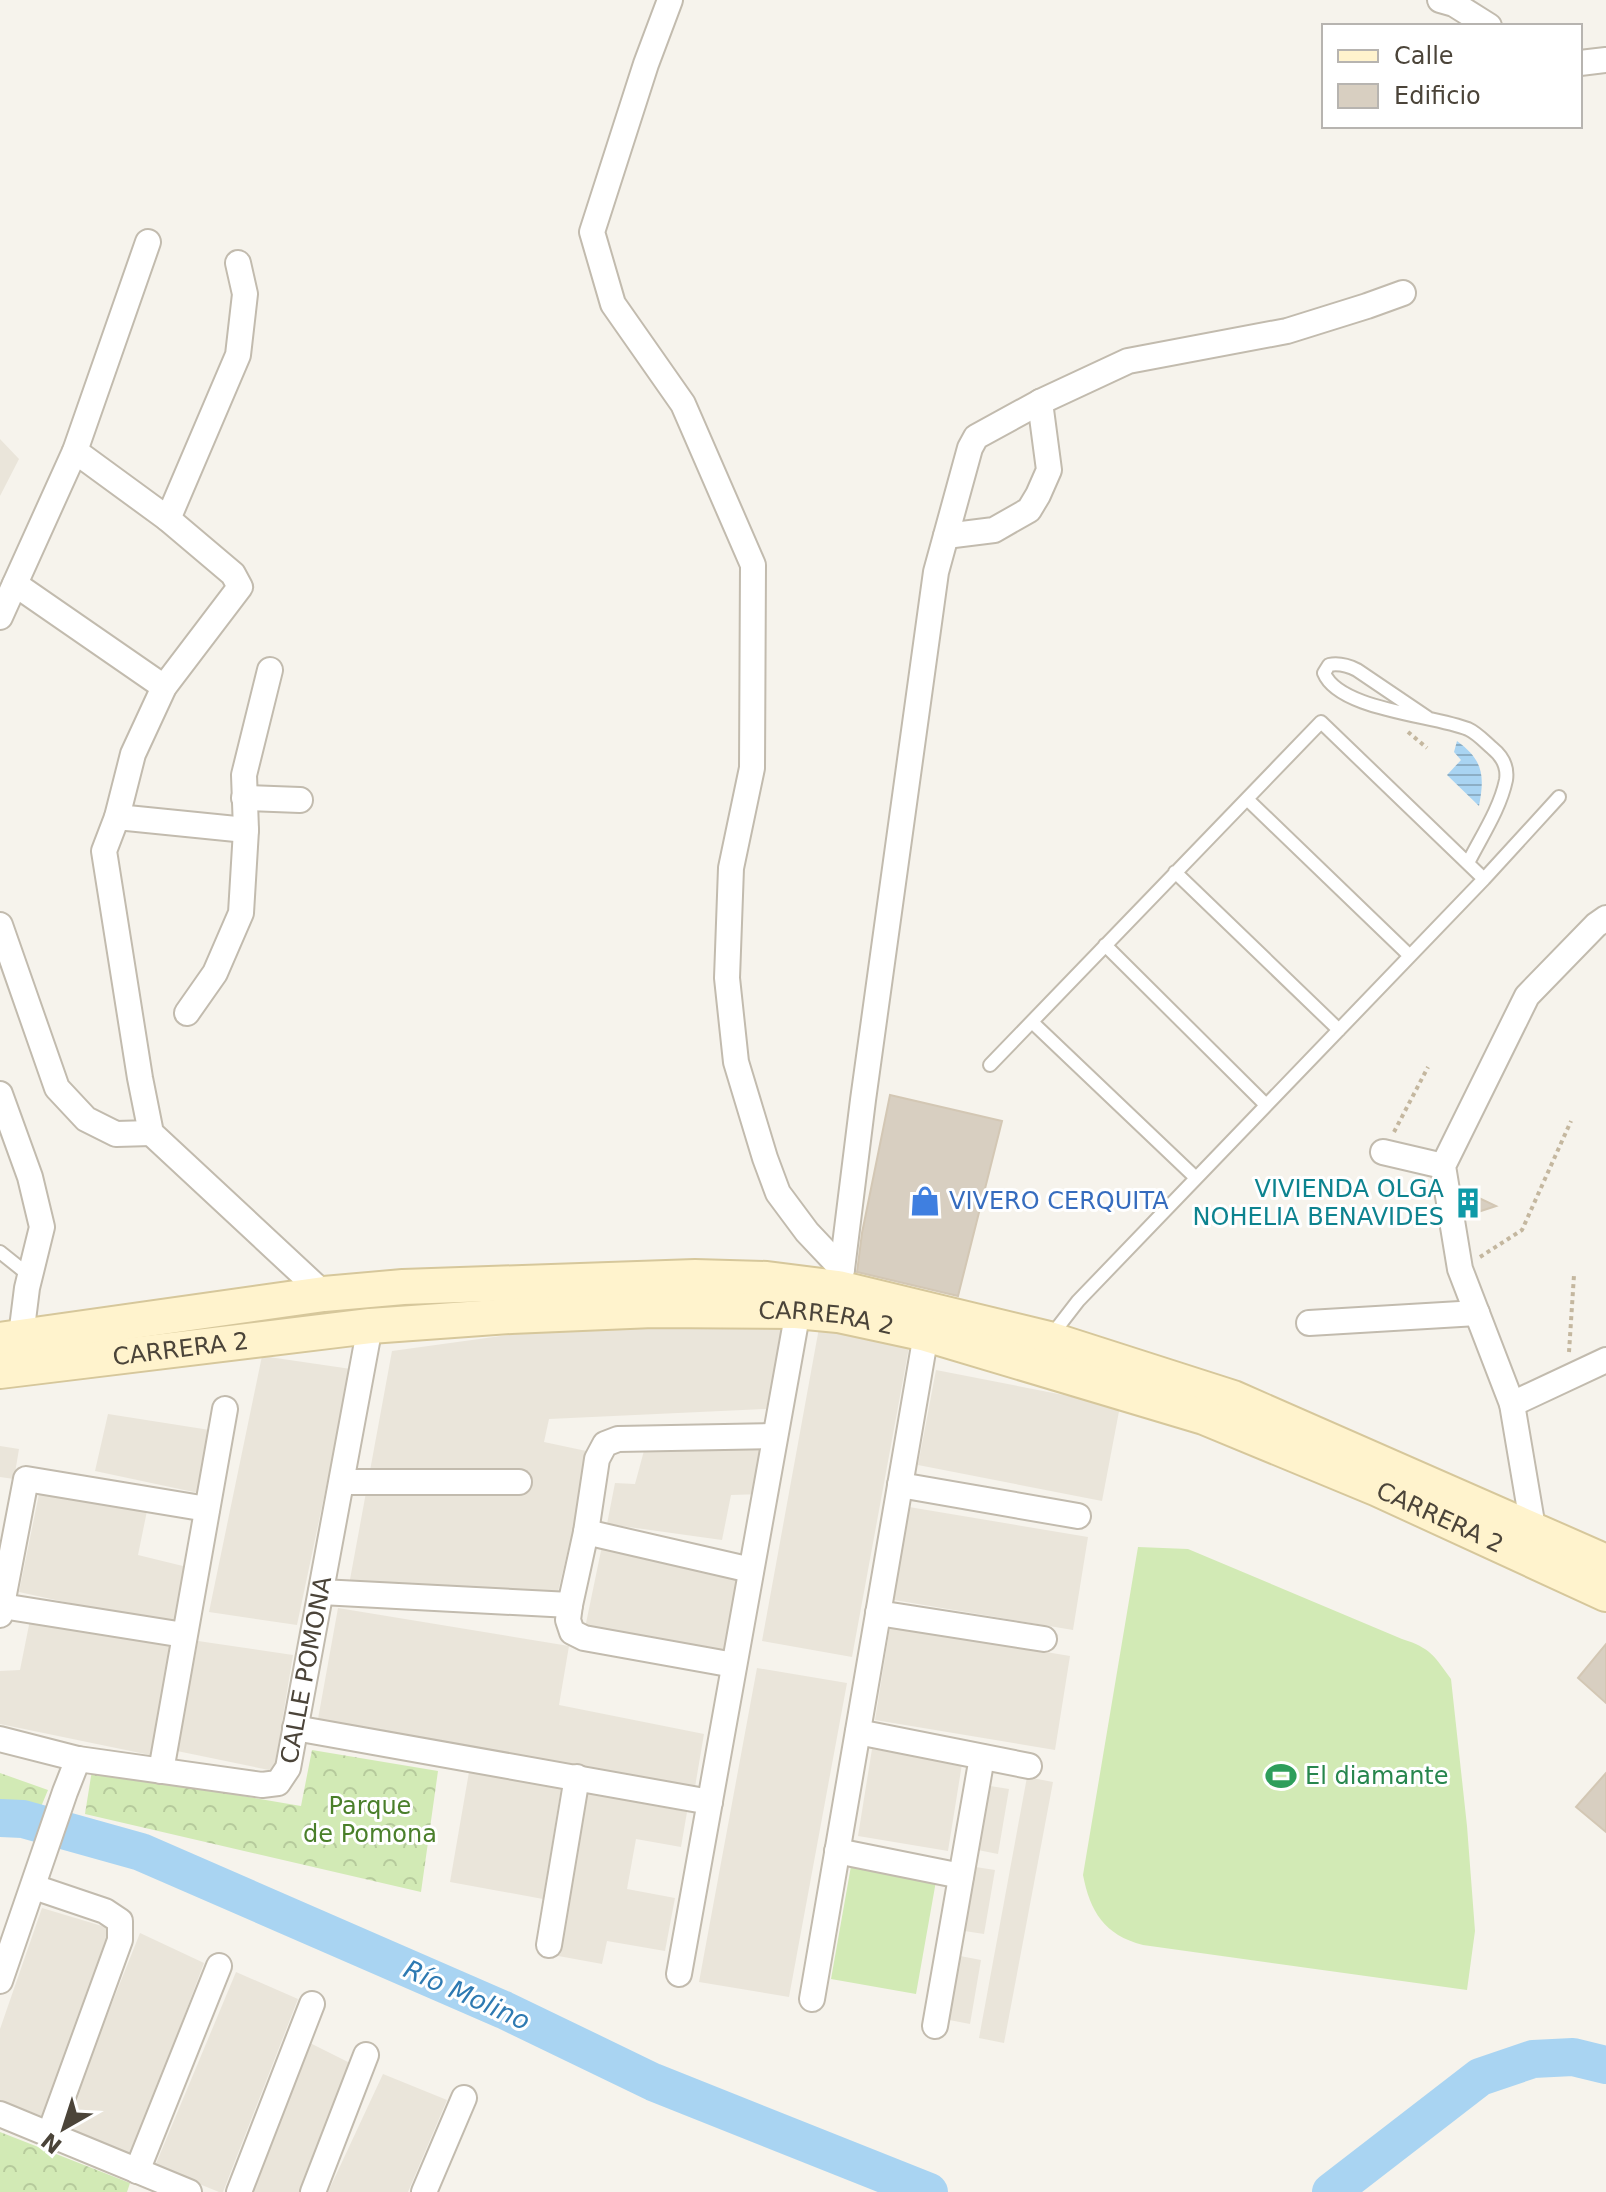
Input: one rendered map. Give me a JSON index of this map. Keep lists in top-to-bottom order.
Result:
{
  "streets": {
    "main road": ["CARRERA 2"],
    "street": ["CALLE POMONA"]
  },
  "crossings": [
    ["CARRERA 2", "CALLE POMONA"]
  ],
  "water": ["Río Molino"],
  "parks": ["Parque de Pomona"],
  "places": {
    "shop": ["VIVERO CERQUITA"],
    "building": ["VIVIENDA OLGA NOHELIA BENAVIDES"],
    "sports": ["El diamante"]
  },
  "legend": ["Calle", "Edificio"],
  "north": "bottom left"
}
